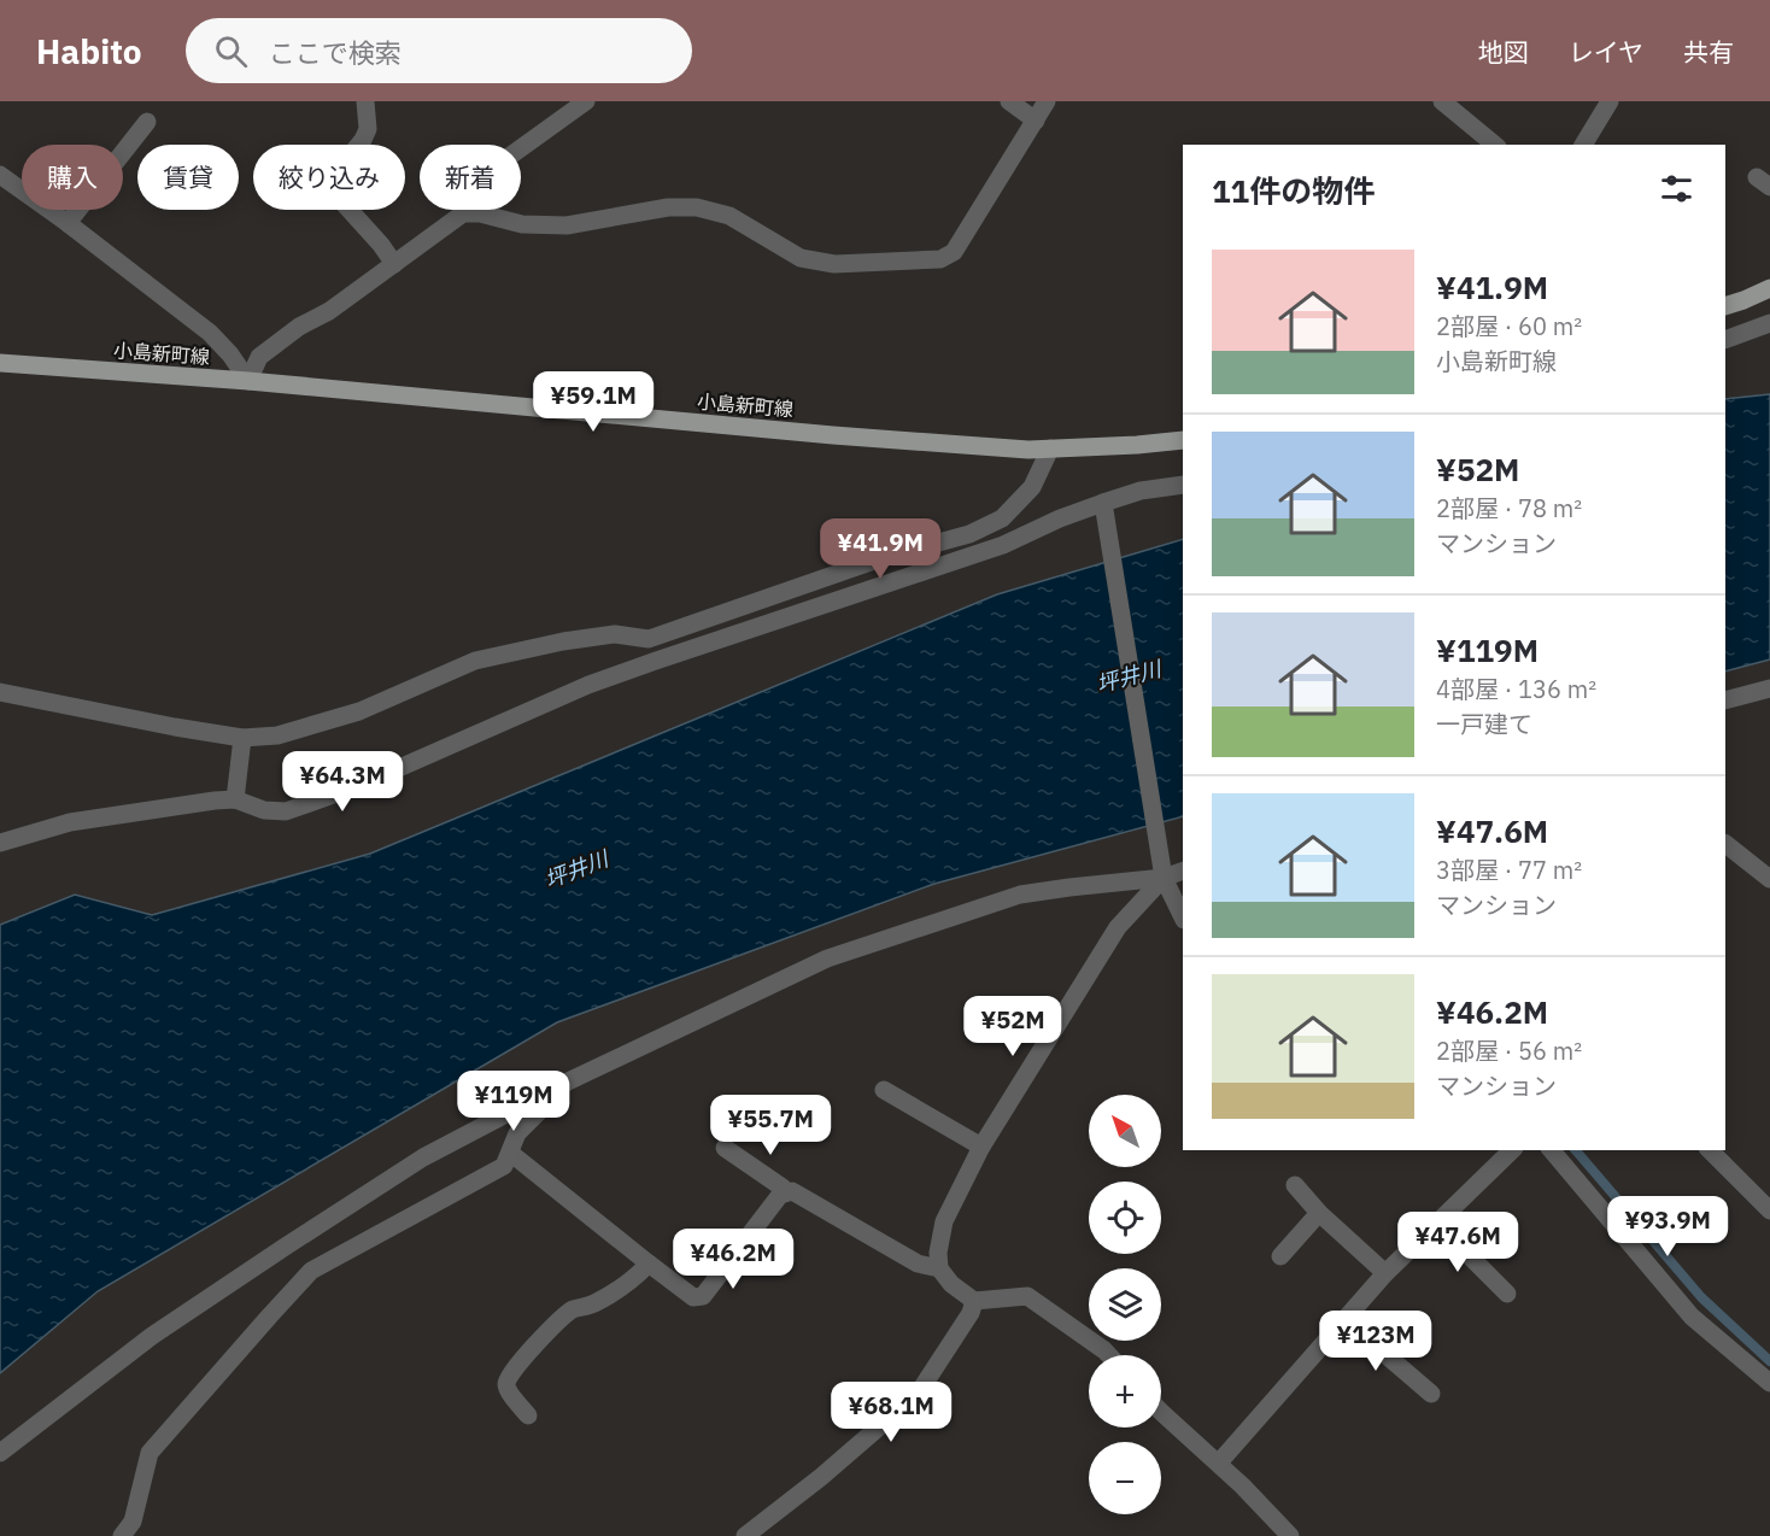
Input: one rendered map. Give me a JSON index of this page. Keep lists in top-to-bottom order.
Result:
{
  "streets": {
    "main road": ["小島新町線"]
  },
  "water": ["坪井川"],
  "north": "top left",
  "page": {
    "header": "Habito",
    "search": "ここで検索",
    "nav": ["地図", "レイヤ", "共有"],
    "chip": [
      "購入",
      "賃貸",
      "絞り込み",
      "新着"
    ],
    "heading": "11件の物件",
    "list": [
      {
        "name": "¥41.9M",
        "note": "2部屋 · 60 m² · 小島新町線"
      },
      {
        "name": "¥52M",
        "note": "2部屋 · 78 m² · マンション"
      },
      {
        "name": "¥119M",
        "note": "4部屋 · 136 m² · 一戸建て"
      },
      {
        "name": "¥47.6M",
        "note": "3部屋 · 77 m² · マンション"
      },
      {
        "name": "¥46.2M",
        "note": "2部屋 · 56 m² · マンション"
      }
    ],
    "price": [
      "¥59.1M",
      "¥41.9M",
      "¥64.3M",
      "¥52M",
      "¥119M",
      "¥55.7M",
      "¥93.9M",
      "¥47.6M",
      "¥46.2M",
      "¥123M",
      "¥68.1M"
    ],
    "map_buttons": ["+", "−"]
  }
}
